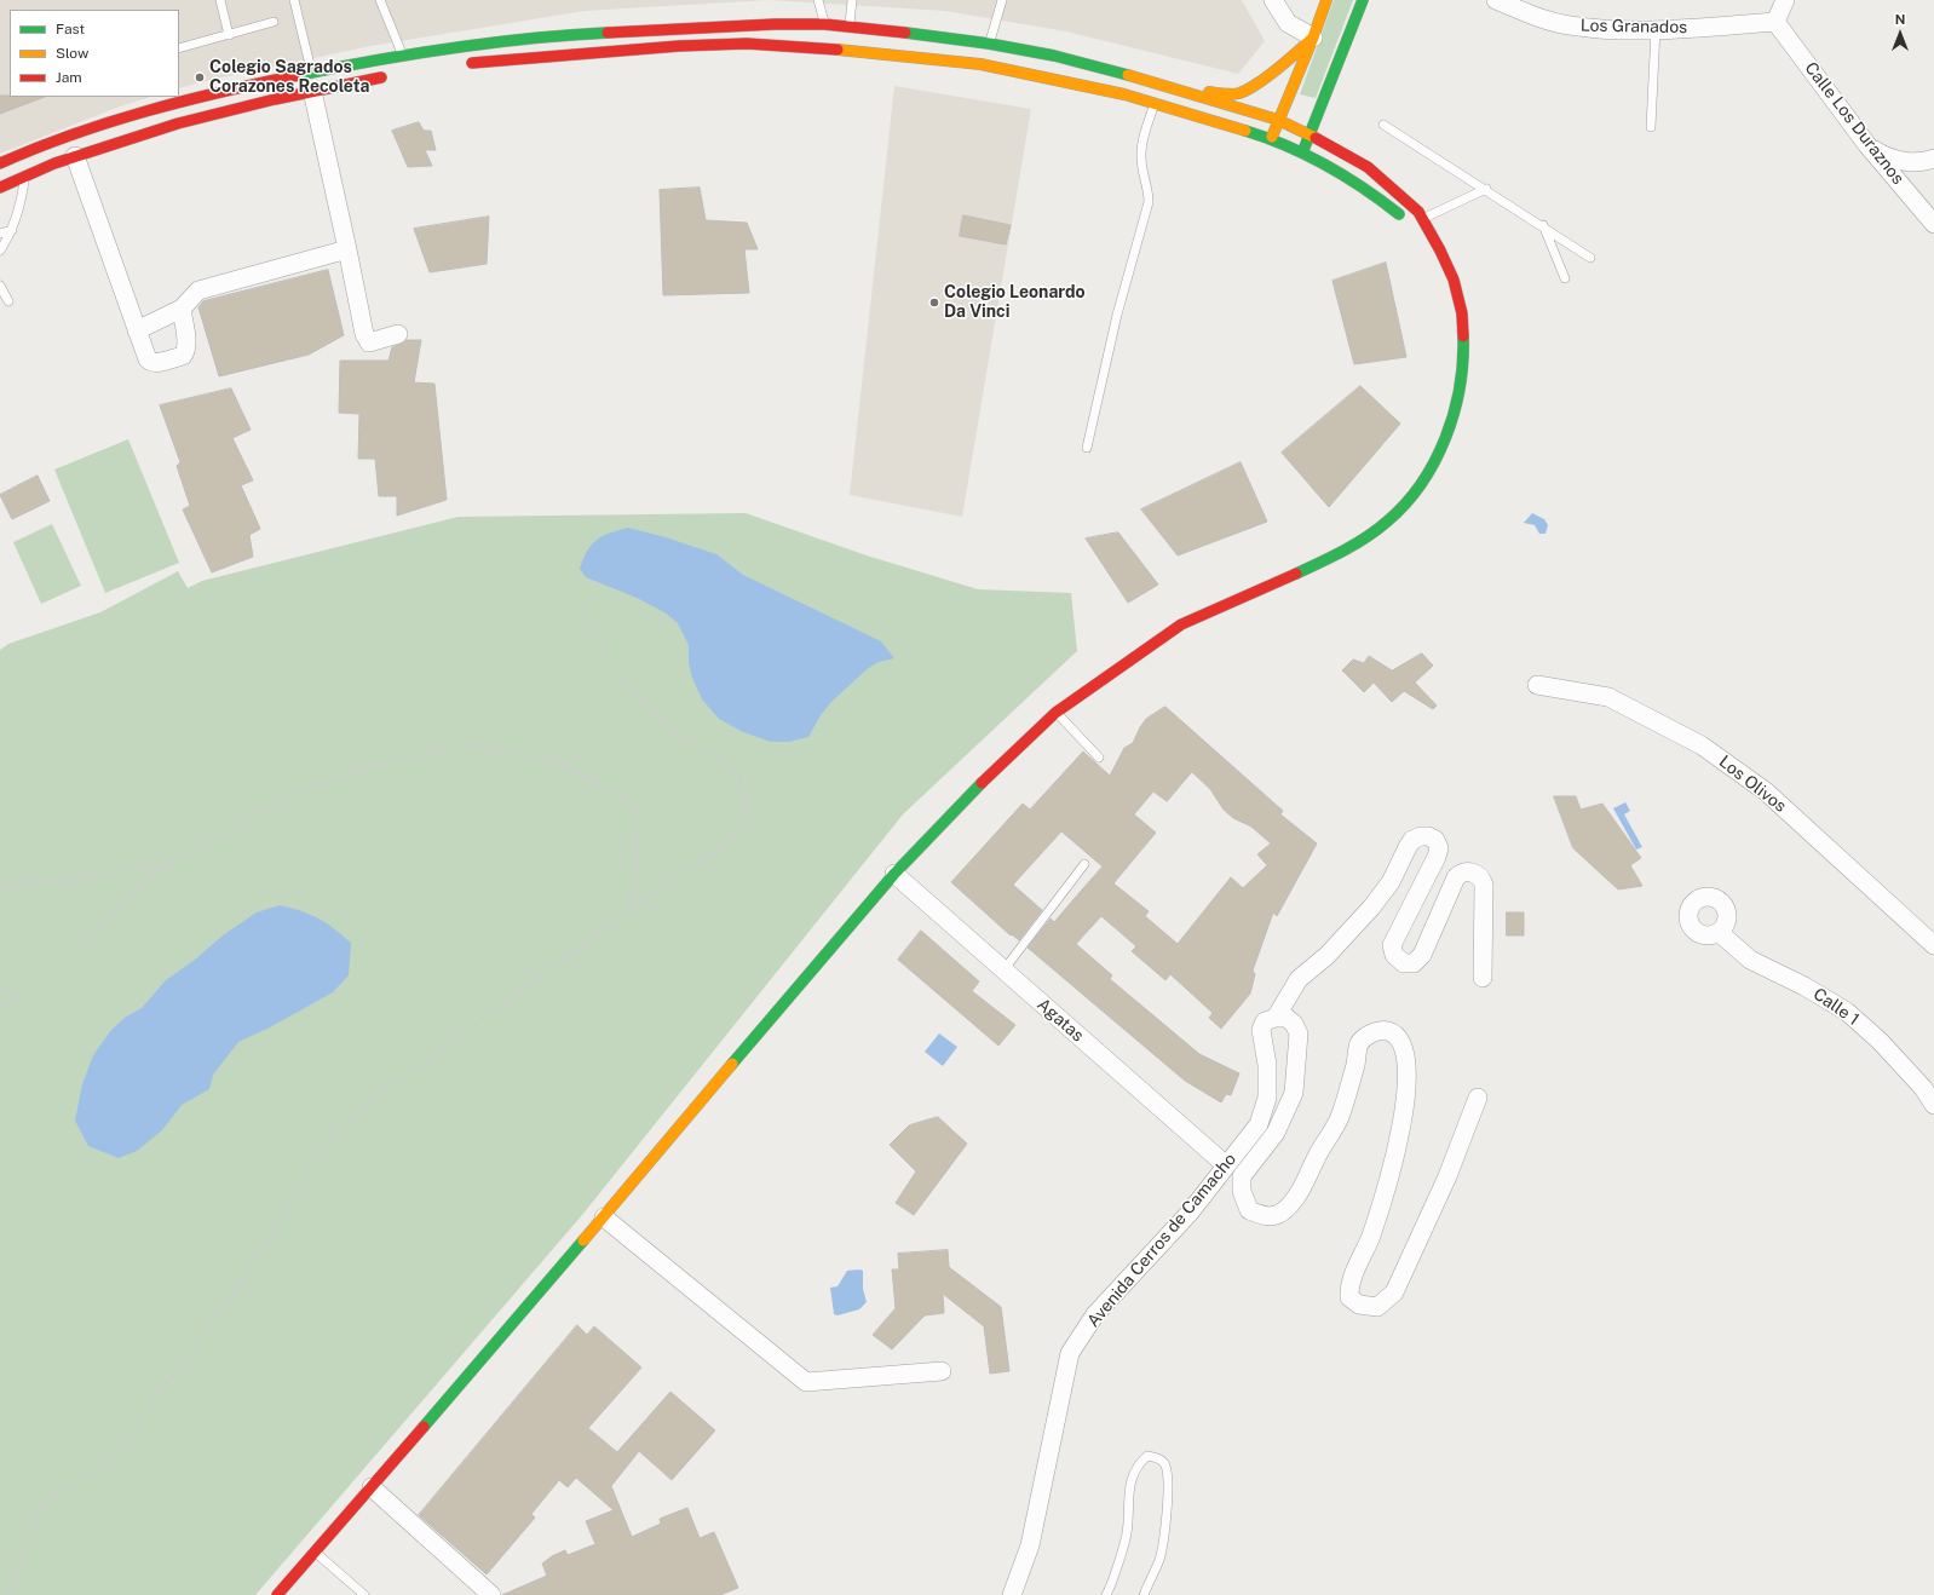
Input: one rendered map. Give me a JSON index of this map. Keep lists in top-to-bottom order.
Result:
{
  "streets": {
    "street": [
      "Los Granados",
      "Calle Los Duraznos",
      "Los Olivos",
      "Calle 1",
      "Agatas",
      "Avenida Cerros de Camacho"
    ]
  },
  "crossings": [
    ["Los Granados", "Calle Los Duraznos"],
    ["Agatas", "Avenida Cerros de Camacho"]
  ],
  "places": ["Colegio Sagrados Corazones Recoleta", "Colegio Leonardo Da Vinci"],
  "legend": ["Fast", "Slow", "Jam"],
  "north": "top"
}
